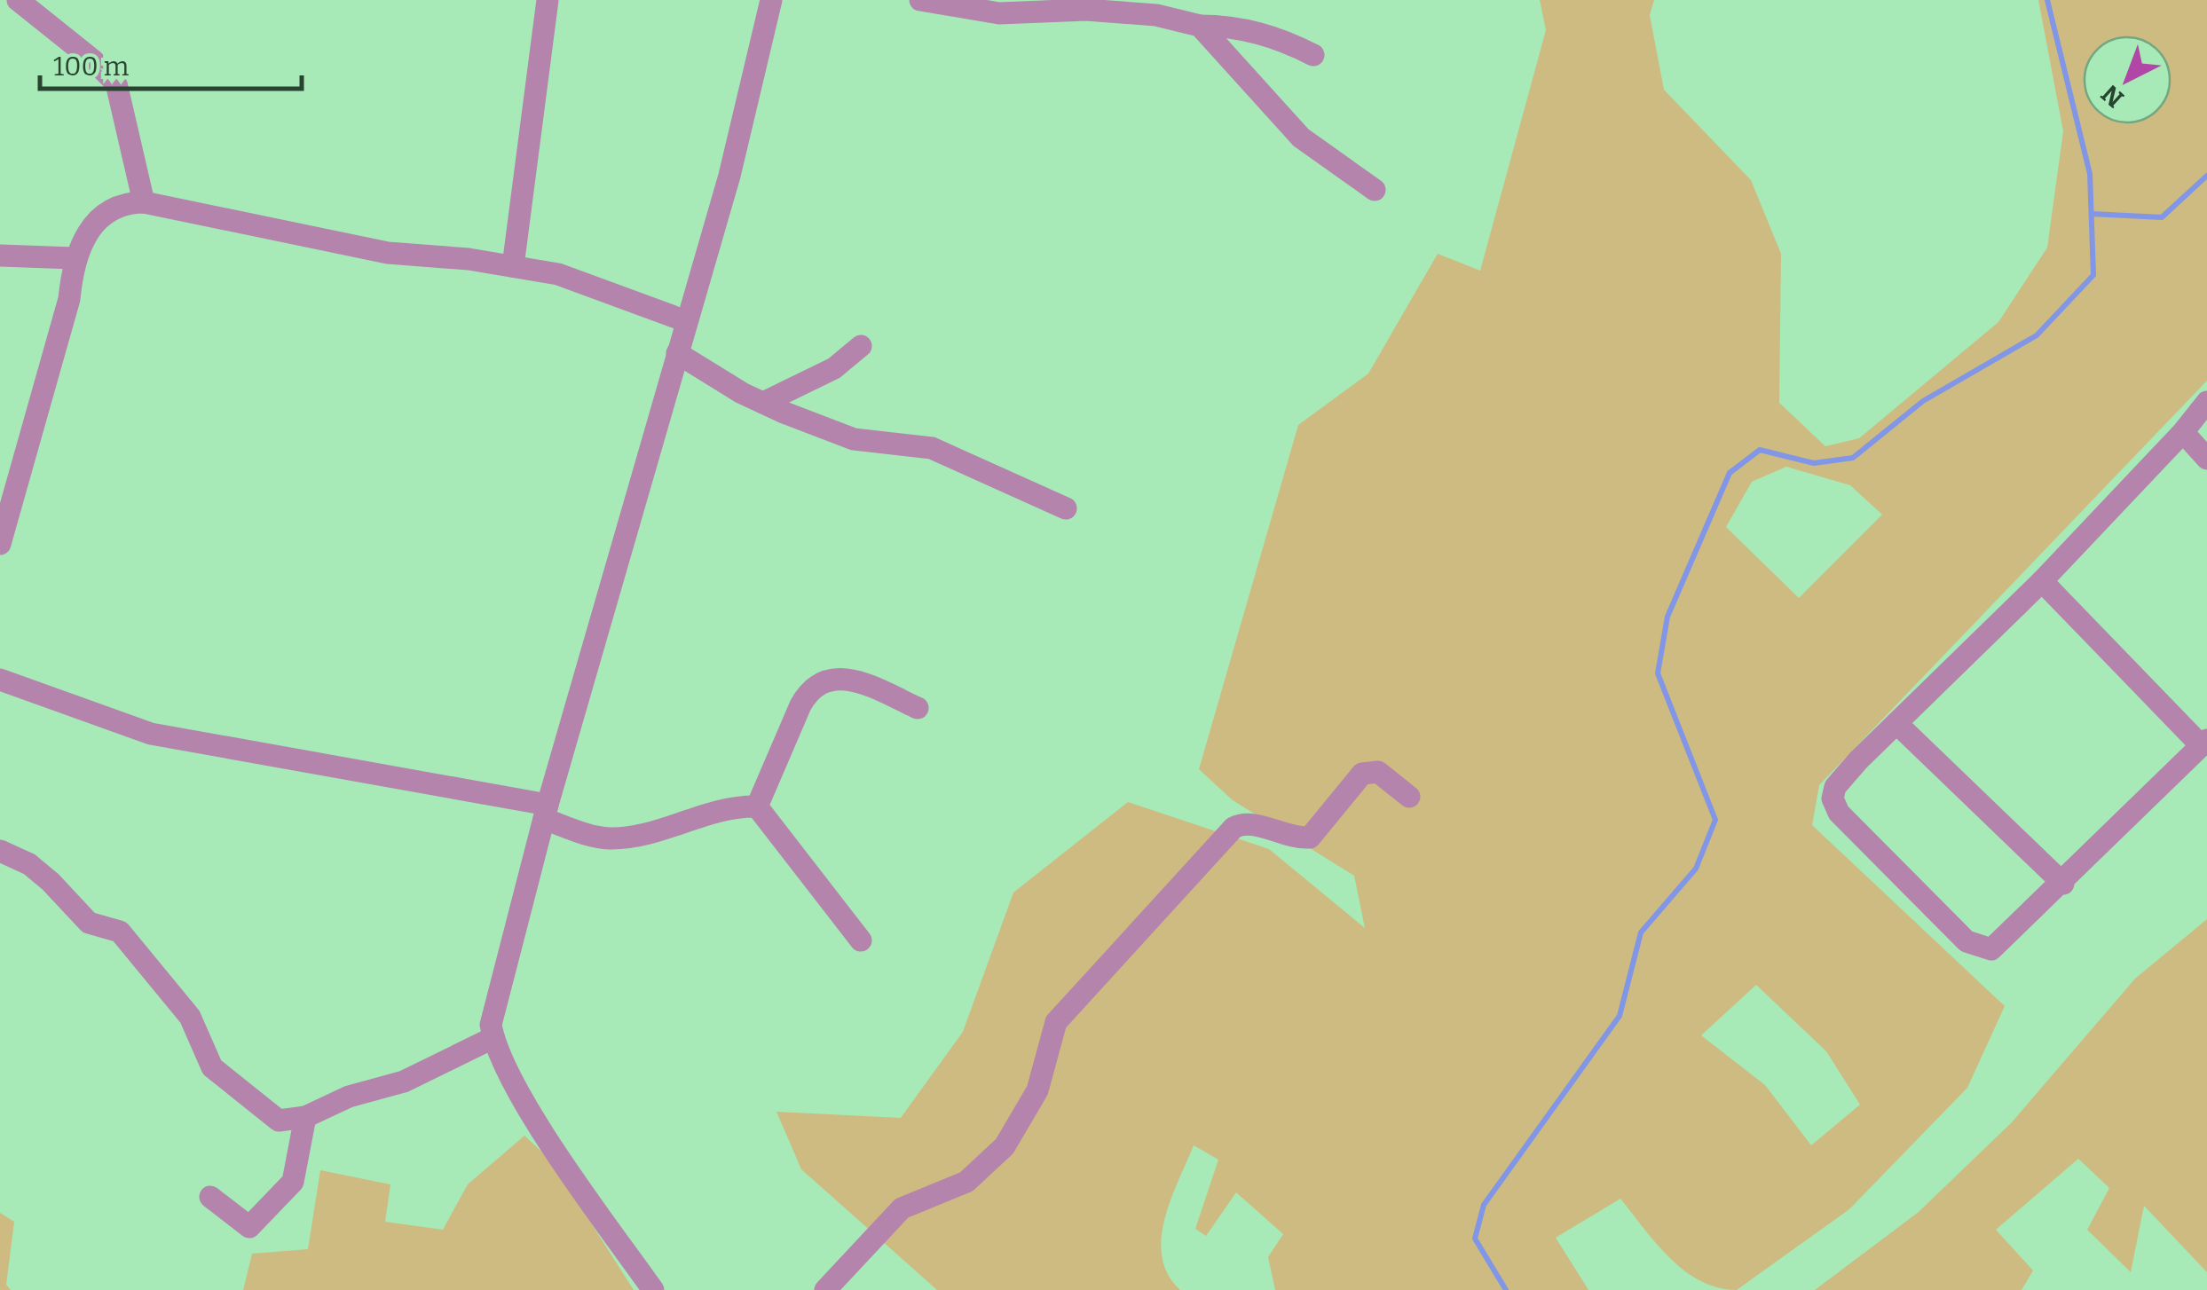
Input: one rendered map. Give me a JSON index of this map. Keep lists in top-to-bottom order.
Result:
{
  "scale_bar": "100 m",
  "north": "bottom left"
}
